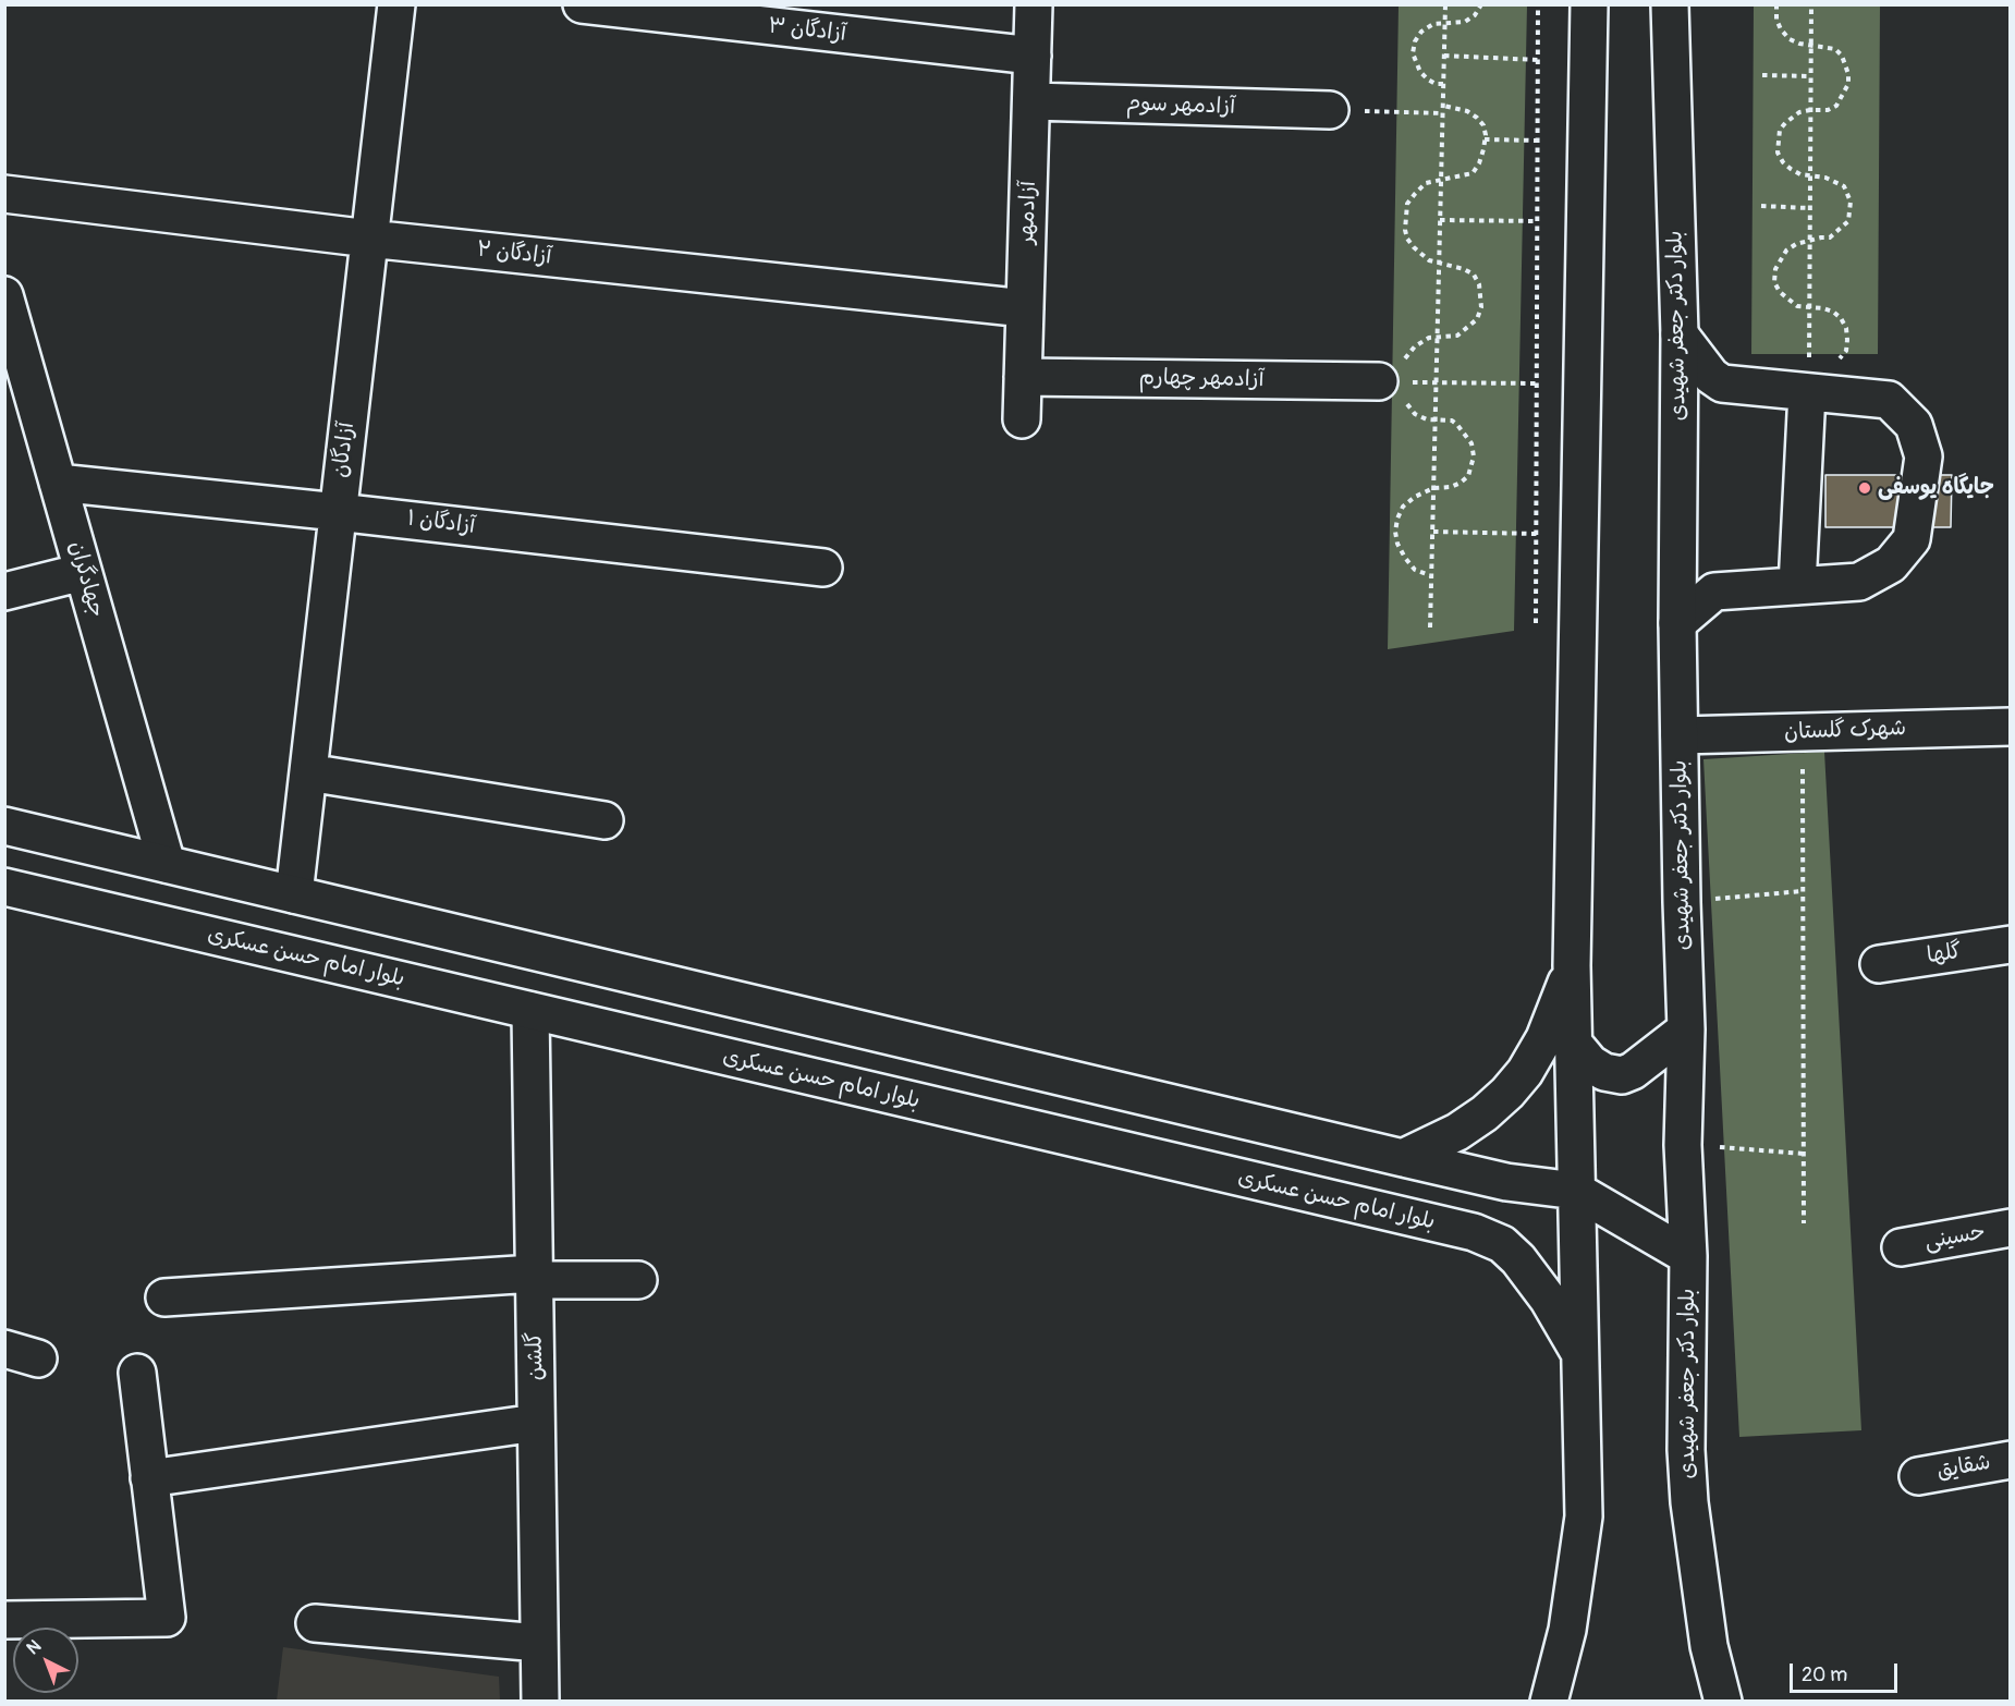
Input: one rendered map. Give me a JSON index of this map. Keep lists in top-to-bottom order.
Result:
{
  "streets": {
    "street": [
      "آزادگان ۳",
      "آزادمهر سوم",
      "آزادمهر",
      "آزادگان ۲",
      "بلوار دکتر جعفر شهیدی",
      "آزادمهر چهارم",
      "آزادگان",
      "آزادگان ۱",
      "جهادگران",
      "شهرک گلستان",
      "گلها",
      "بلوار امام حسن عسکری",
      "حسینی",
      "گلشن",
      "شقایق"
    ]
  },
  "crossings": [
    ["آزادگان ۳", "آزادمهر"],
    ["آزادمهر سوم", "آزادمهر"],
    ["آزادمهر", "آزادگان ۲"],
    ["آزادمهر", "آزادمهر چهارم"],
    ["آزادگان ۲", "آزادگان"],
    ["بلوار دکتر جعفر شهیدی", "شهرک گلستان"],
    ["آزادگان", "آزادگان ۱"],
    ["آزادگان ۱", "جهادگران"],
    ["بلوار امام حسن عسکری", "گلشن"]
  ],
  "places": ["جایگاه یوسفی"],
  "scale_bar": "20 m",
  "north": "top left"
}
